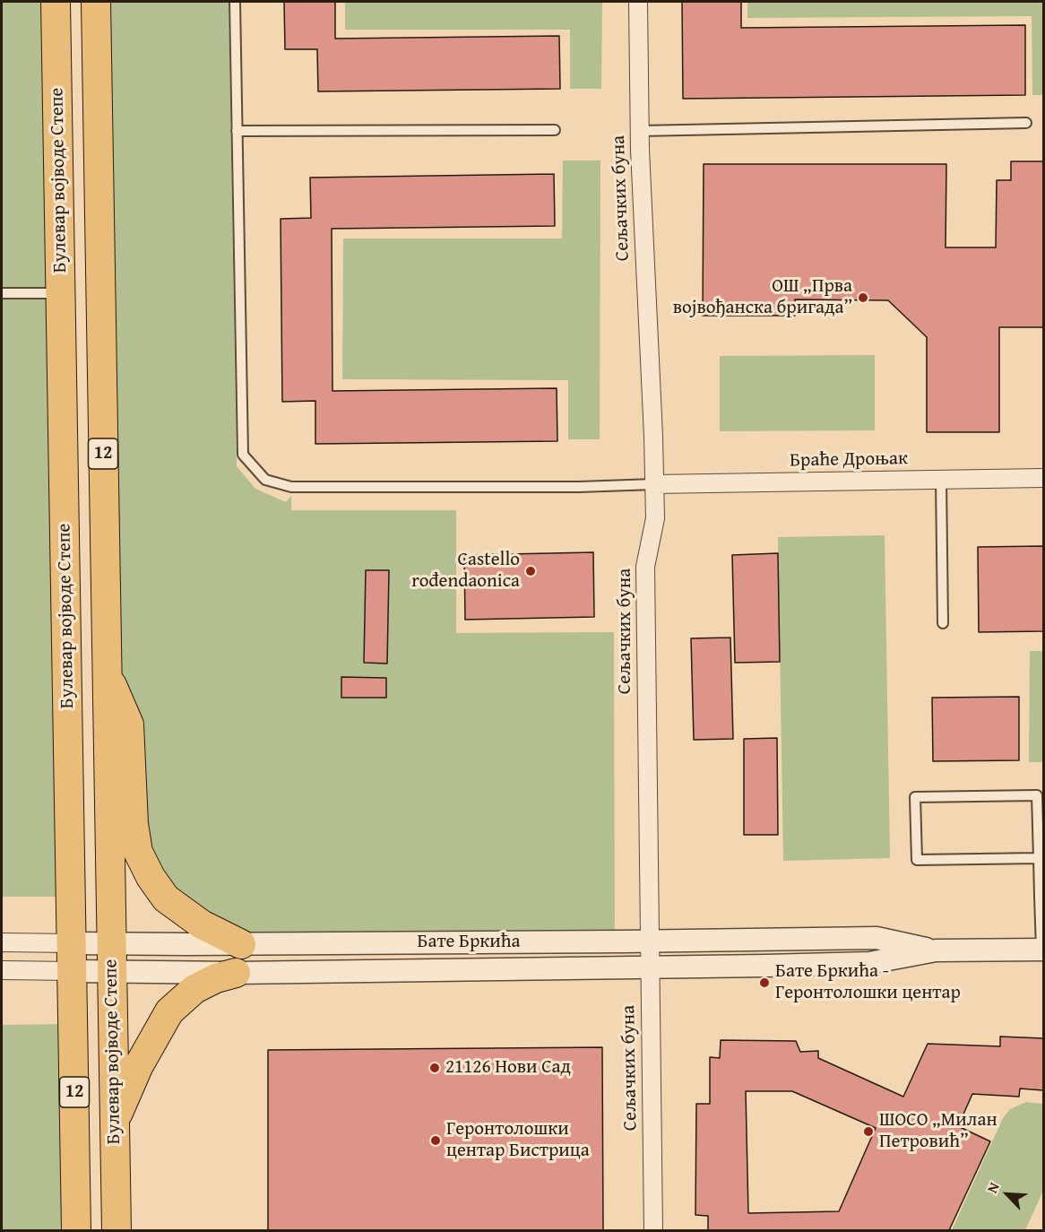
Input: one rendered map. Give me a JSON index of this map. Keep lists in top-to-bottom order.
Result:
{
  "streets": {
    "main road": ["Булевар војводе Степе", "12"],
    "street": ["Сељачких буна", "Браће Дроњак", "Бате Бркића"]
  },
  "crossings": [
    ["Булевар војводе Степе", "Бате Бркића"],
    ["Сељачких буна", "Браће Дроњак"],
    ["Сељачких буна", "Бате Бркића"]
  ],
  "places": [
    "ОШ „Прва војвођанска бригада”",
    "Castello rođendaonica",
    "Бате Бркића - Геронтолошки центар",
    "21126 Нови Сад",
    "ШОСО „Милан Петровић”",
    "Геронтолошки центар Бистрица"
  ],
  "north": "top left"
}
